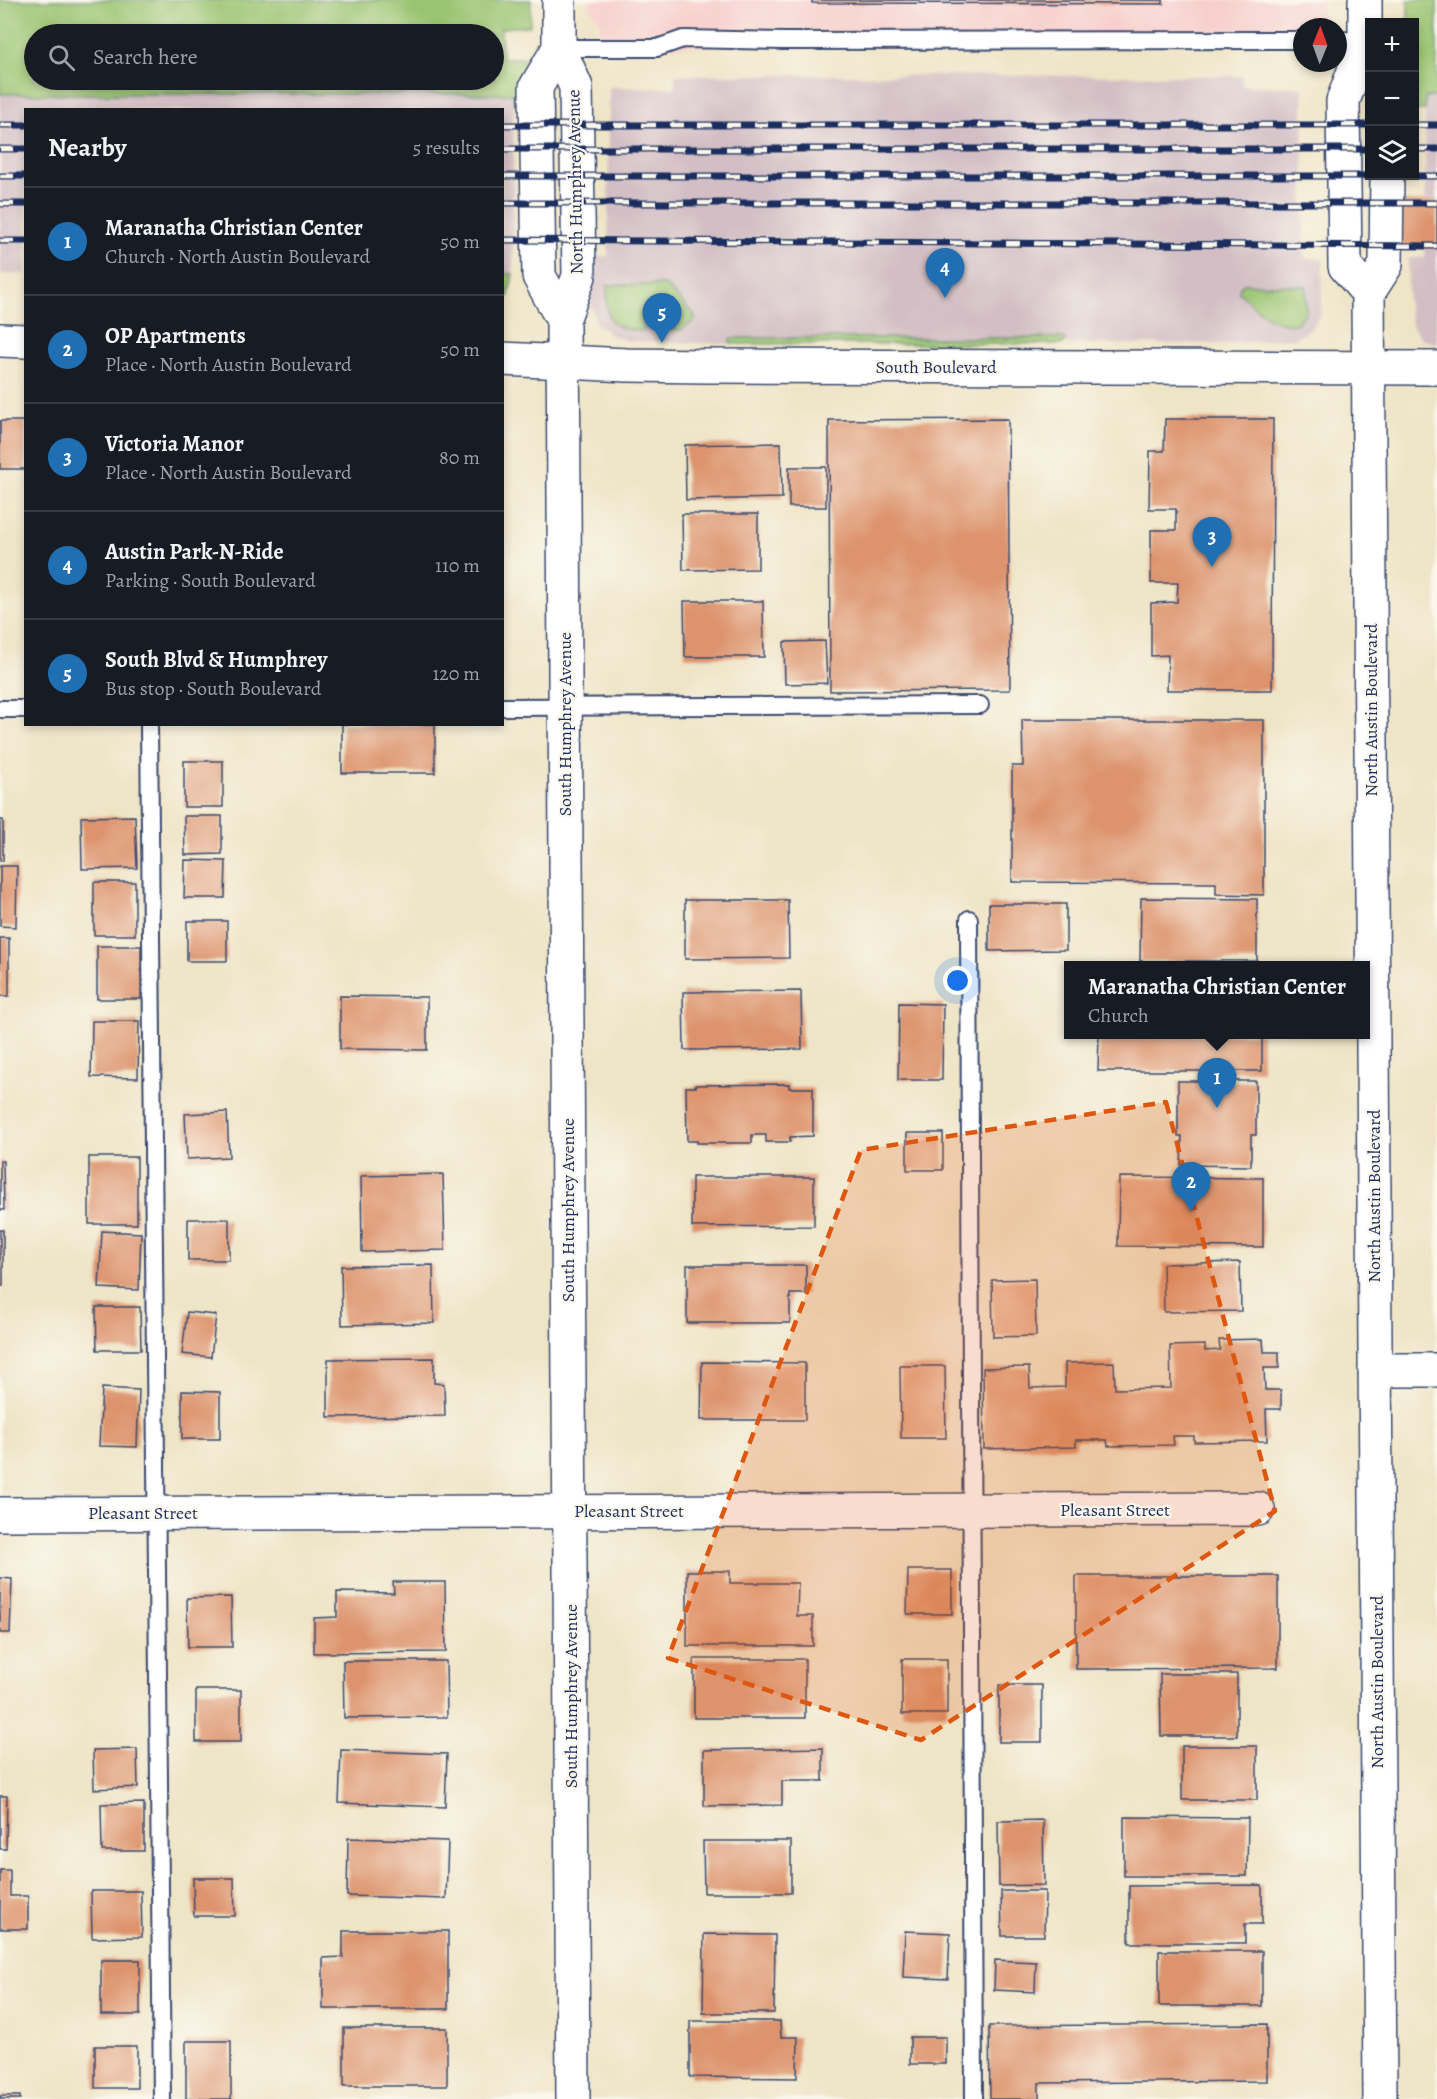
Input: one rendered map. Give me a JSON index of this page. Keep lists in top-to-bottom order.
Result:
{
  "streets": {
    "street": [
      "North Humphrey Avenue",
      "South Boulevard",
      "North Austin Boulevard",
      "South Humphrey Avenue",
      "Pleasant Street"
    ]
  },
  "crossings": [
    ["North Humphrey Avenue", "South Humphrey Avenue"],
    ["South Boulevard", "North Austin Boulevard"],
    ["South Boulevard", "South Humphrey Avenue"],
    ["South Humphrey Avenue", "Pleasant Street"]
  ],
  "north": "top",
  "page": {
    "map_buttons": ["+", "−"],
    "search": "Search here",
    "heading": ["Nearby", "5 results"],
    "list": [
      {
        "mark": "1",
        "name": "Maranatha Christian Center",
        "note": "Church · North Austin Boulevard",
        "value": "50 m"
      },
      {
        "mark": "2",
        "name": "OP Apartments",
        "note": "Place · North Austin Boulevard",
        "value": "50 m"
      },
      {
        "mark": "3",
        "name": "Victoria Manor",
        "note": "Place · North Austin Boulevard",
        "value": "80 m"
      },
      {
        "mark": "4",
        "name": "Austin Park-N-Ride",
        "note": "Parking · South Boulevard",
        "value": "110 m"
      },
      {
        "mark": "5",
        "name": "South Blvd & Humphrey",
        "note": "Bus stop · South Boulevard",
        "value": "120 m"
      }
    ],
    "pins": [
      "4",
      "5",
      "3",
      "1",
      "2"
    ],
    "popup": ["Maranatha Christian Center", "Church"]
  }
}
